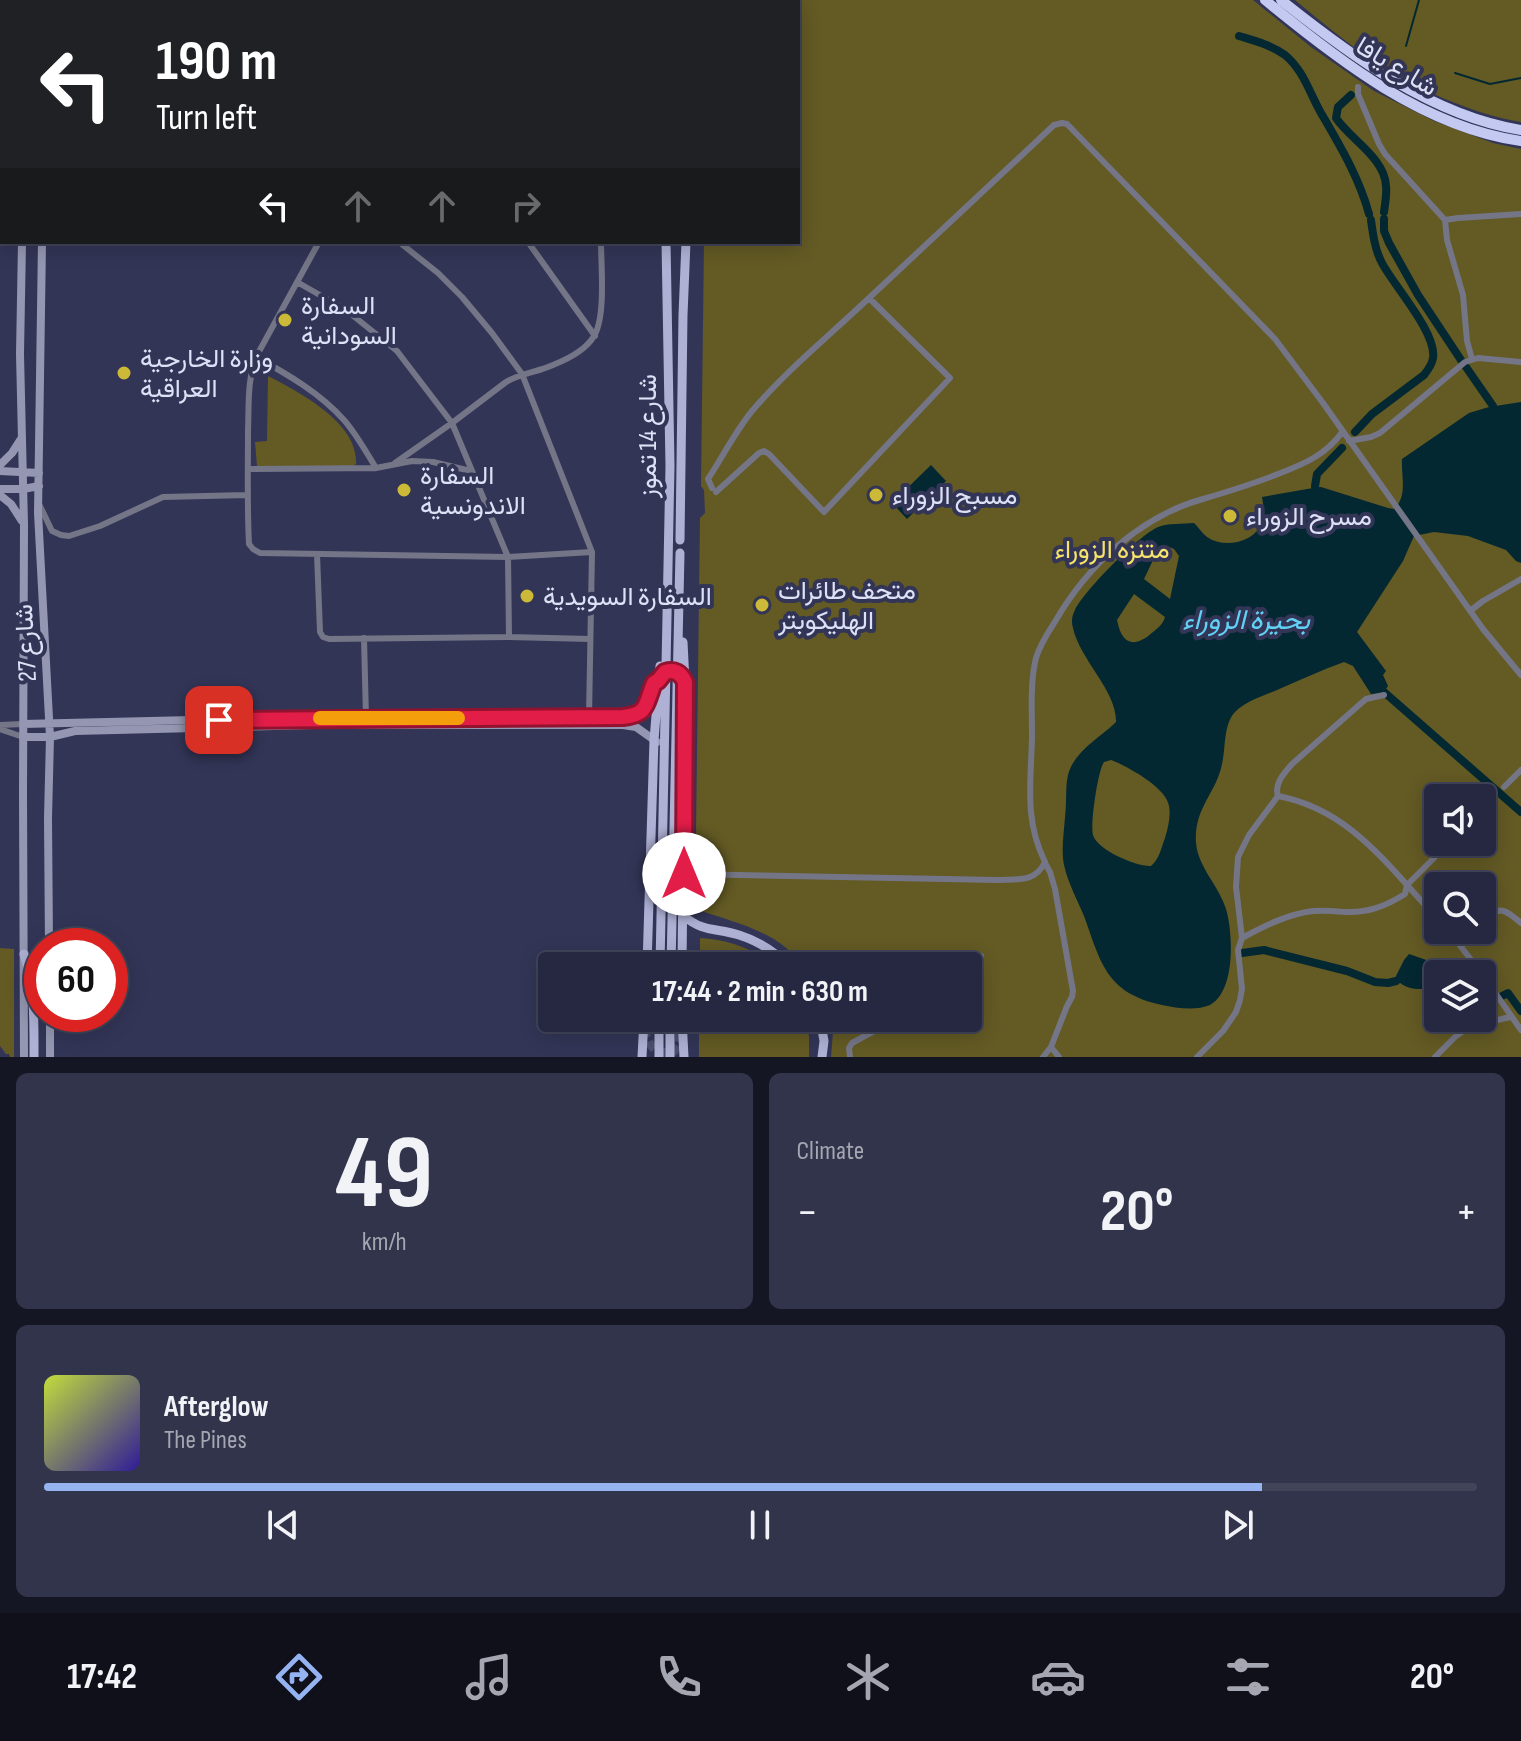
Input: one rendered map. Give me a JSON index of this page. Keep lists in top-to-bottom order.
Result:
{
  "streets": {
    "highway": ["شارع يافا"],
    "main road": ["شارع 14 تموز", "شارع 27"]
  },
  "water": ["بحيرة الزوراء"],
  "parks": ["متنزه الزوراء"],
  "places": [
    "السفارة السودانية",
    "وزارة الخارجية العراقية",
    "السفارة الاندونسية",
    "مسبح الزوراء",
    "مسرح الزوراء",
    "السفارة السويدية",
    "متحف طائرات الهليكوبتر"
  ],
  "page": {
    "turn": ["190 m", "Turn left"],
    "limit": "60",
    "trip": "17:44 · 2 min · 630 m",
    "tile": [
      ["49", "km/h"],
      "Climate"
    ],
    "heat": ["−", "20°", "+"],
    "song": ["Afterglow", "The Pines"],
    "tabs": ["17:42", "20°"]
  }
}
